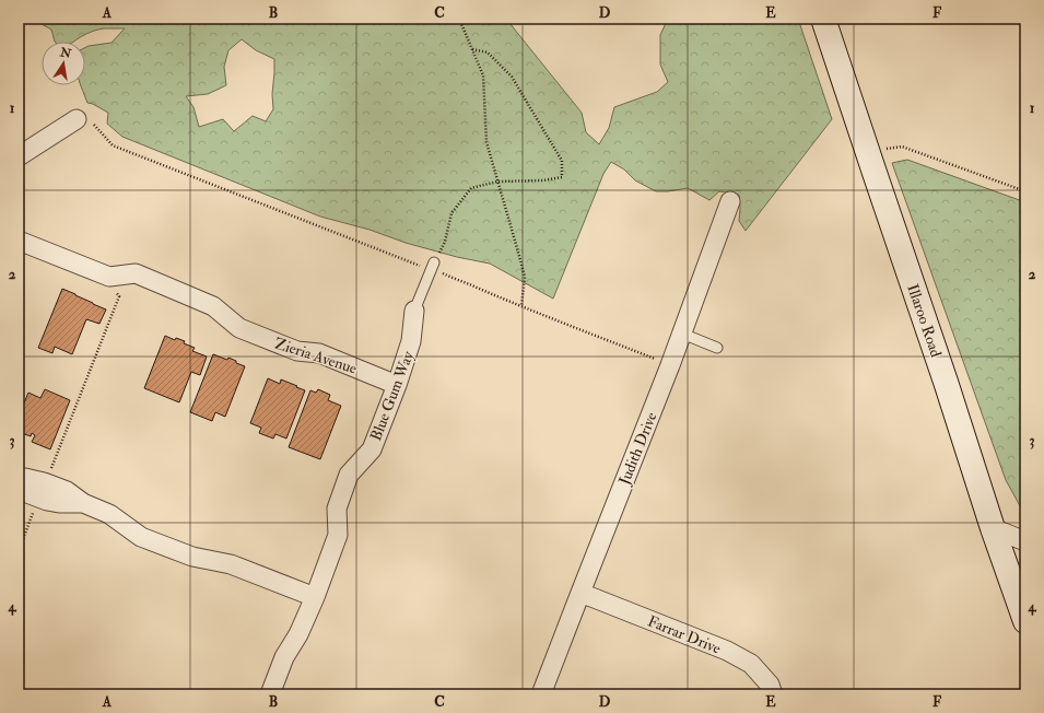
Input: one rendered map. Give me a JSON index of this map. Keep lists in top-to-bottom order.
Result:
{
  "streets": {
    "main road": ["Illaroo Road"],
    "street": [
      "Zieria Avenue",
      "Blue Gum Way",
      "Judith Drive",
      "Farrar Drive"
    ]
  },
  "crossings": [
    ["Zieria Avenue", "Blue Gum Way"],
    ["Judith Drive", "Farrar Drive"]
  ],
  "north": "top",
  "grid": {
    "columns": [
      "A",
      "B",
      "C",
      "D",
      "E",
      "F"
    ],
    "rows": [
      "1",
      "2",
      "3",
      "4"
    ]
  }
}
